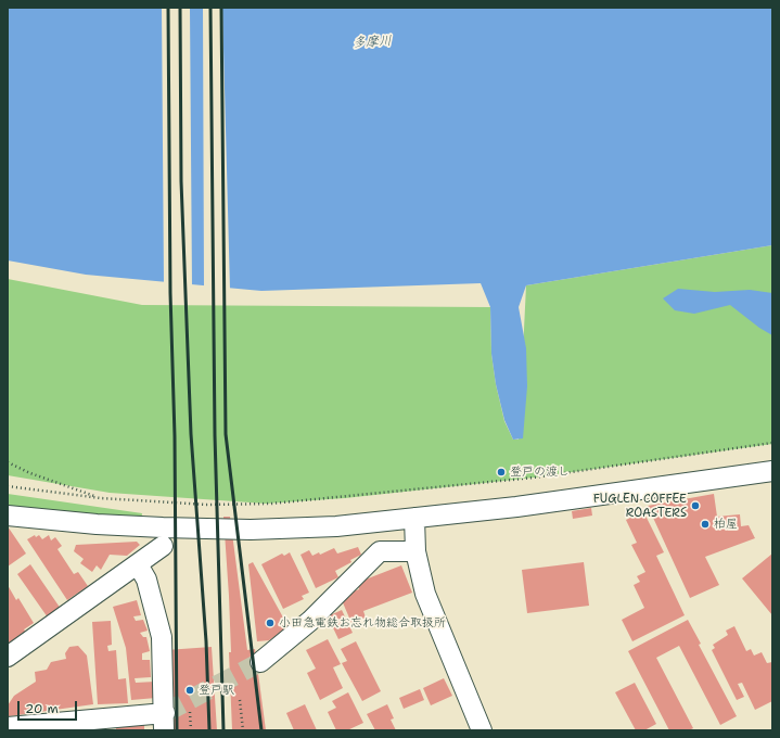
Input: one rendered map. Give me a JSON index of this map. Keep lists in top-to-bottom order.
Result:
{
  "water": ["多摩川"],
  "places": [
    "登戸の渡し",
    "FUGLEN COFFEE ROASTERS",
    "柏屋",
    "小田急電鉄お忘れ物総合取扱所",
    "登戸駅"
  ],
  "scale_bar": "20 m"
}
